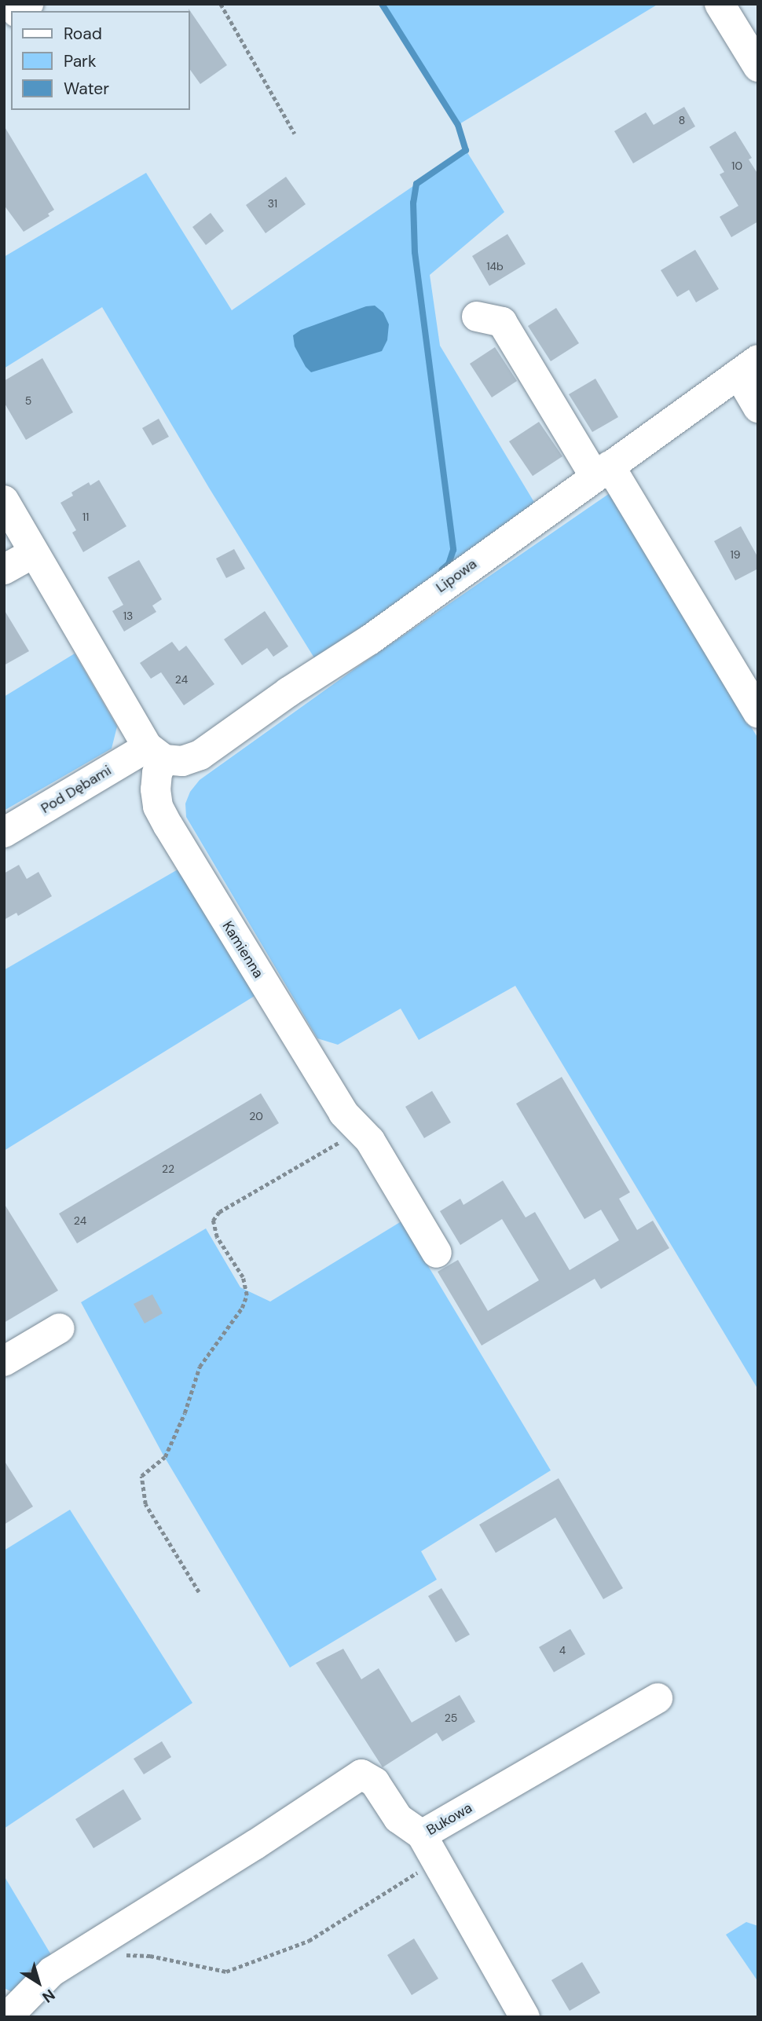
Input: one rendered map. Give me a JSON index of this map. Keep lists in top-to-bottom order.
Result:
{
  "streets": {
    "street": [
      "Lipowa",
      "Pod Dębami",
      "Kamienna",
      "Bukowa"
    ]
  },
  "crossings": [
    ["Lipowa", "Pod Dębami"],
    ["Lipowa", "Kamienna"],
    ["Pod Dębami", "Kamienna"]
  ],
  "house_numbers": [
    "8",
    "10",
    "31",
    "14b",
    "5",
    "11",
    "19",
    "13",
    "24",
    "20",
    "22",
    "24",
    "4",
    "25"
  ],
  "legend": ["Road", "Park", "Water"],
  "north": "bottom right"
}
